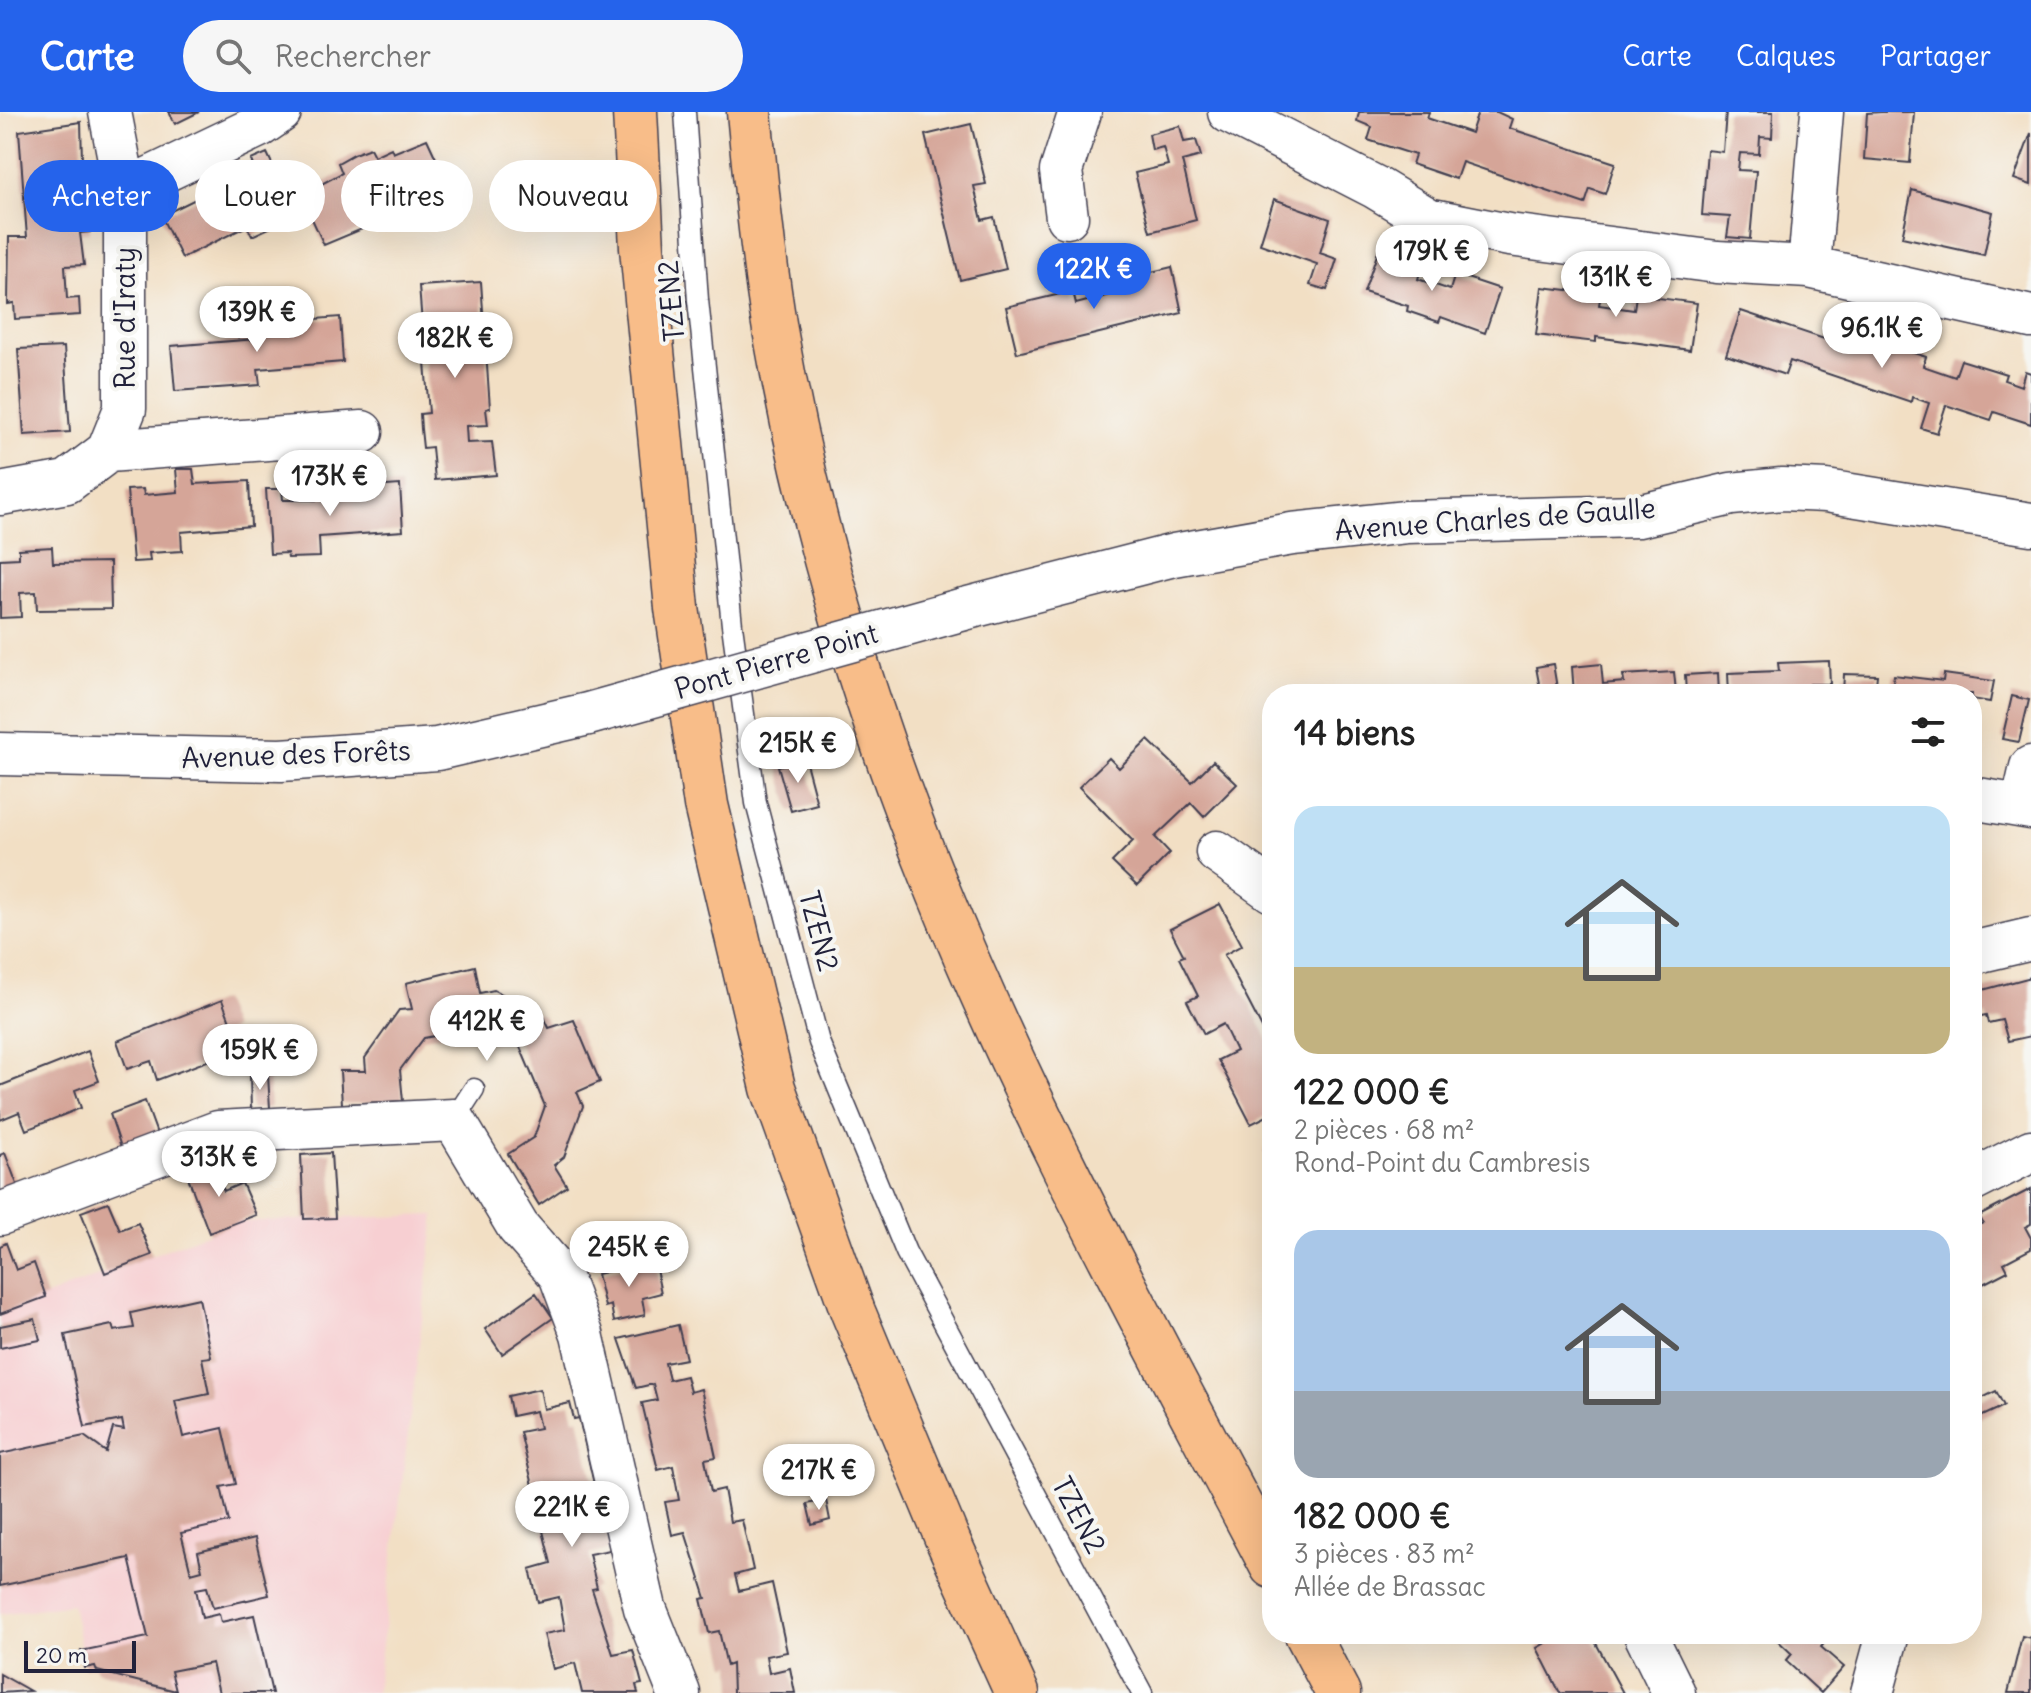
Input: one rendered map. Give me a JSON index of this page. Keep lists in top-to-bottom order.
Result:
{
  "streets": {
    "street": [
      "Rue d'Iraty",
      "Avenue Charles de Gaulle",
      "Pont Pierre Point",
      "Avenue des Forêts"
    ],
    "lane": ["TZEN2"]
  },
  "crossings": [
    ["Avenue Charles de Gaulle", "Pont Pierre Point"],
    ["Pont Pierre Point", "Avenue des Forêts"]
  ],
  "scale_bar": "20 m",
  "page": {
    "header": "Carte",
    "search": "Rechercher",
    "nav": ["Carte", "Calques", "Partager"],
    "chip": [
      "Acheter",
      "Louer",
      "Filtres",
      "Nouveau"
    ],
    "price": [
      "179K €",
      "122K €",
      "131K €",
      "139K €",
      "96.1K €",
      "182K €",
      "173K €",
      "215K €",
      "412K €",
      "159K €",
      "313K €",
      "245K €",
      "217K €",
      "221K €"
    ],
    "heading": "14 biens",
    "list": [
      {
        "name": "122 000 €",
        "note": "2 pièces · 68 m² · Rond-Point du Cambresis"
      },
      {
        "name": "182 000 €",
        "note": "3 pièces · 83 m² · Allée de Brassac"
      }
    ],
    "scale": "20 m"
  }
}
